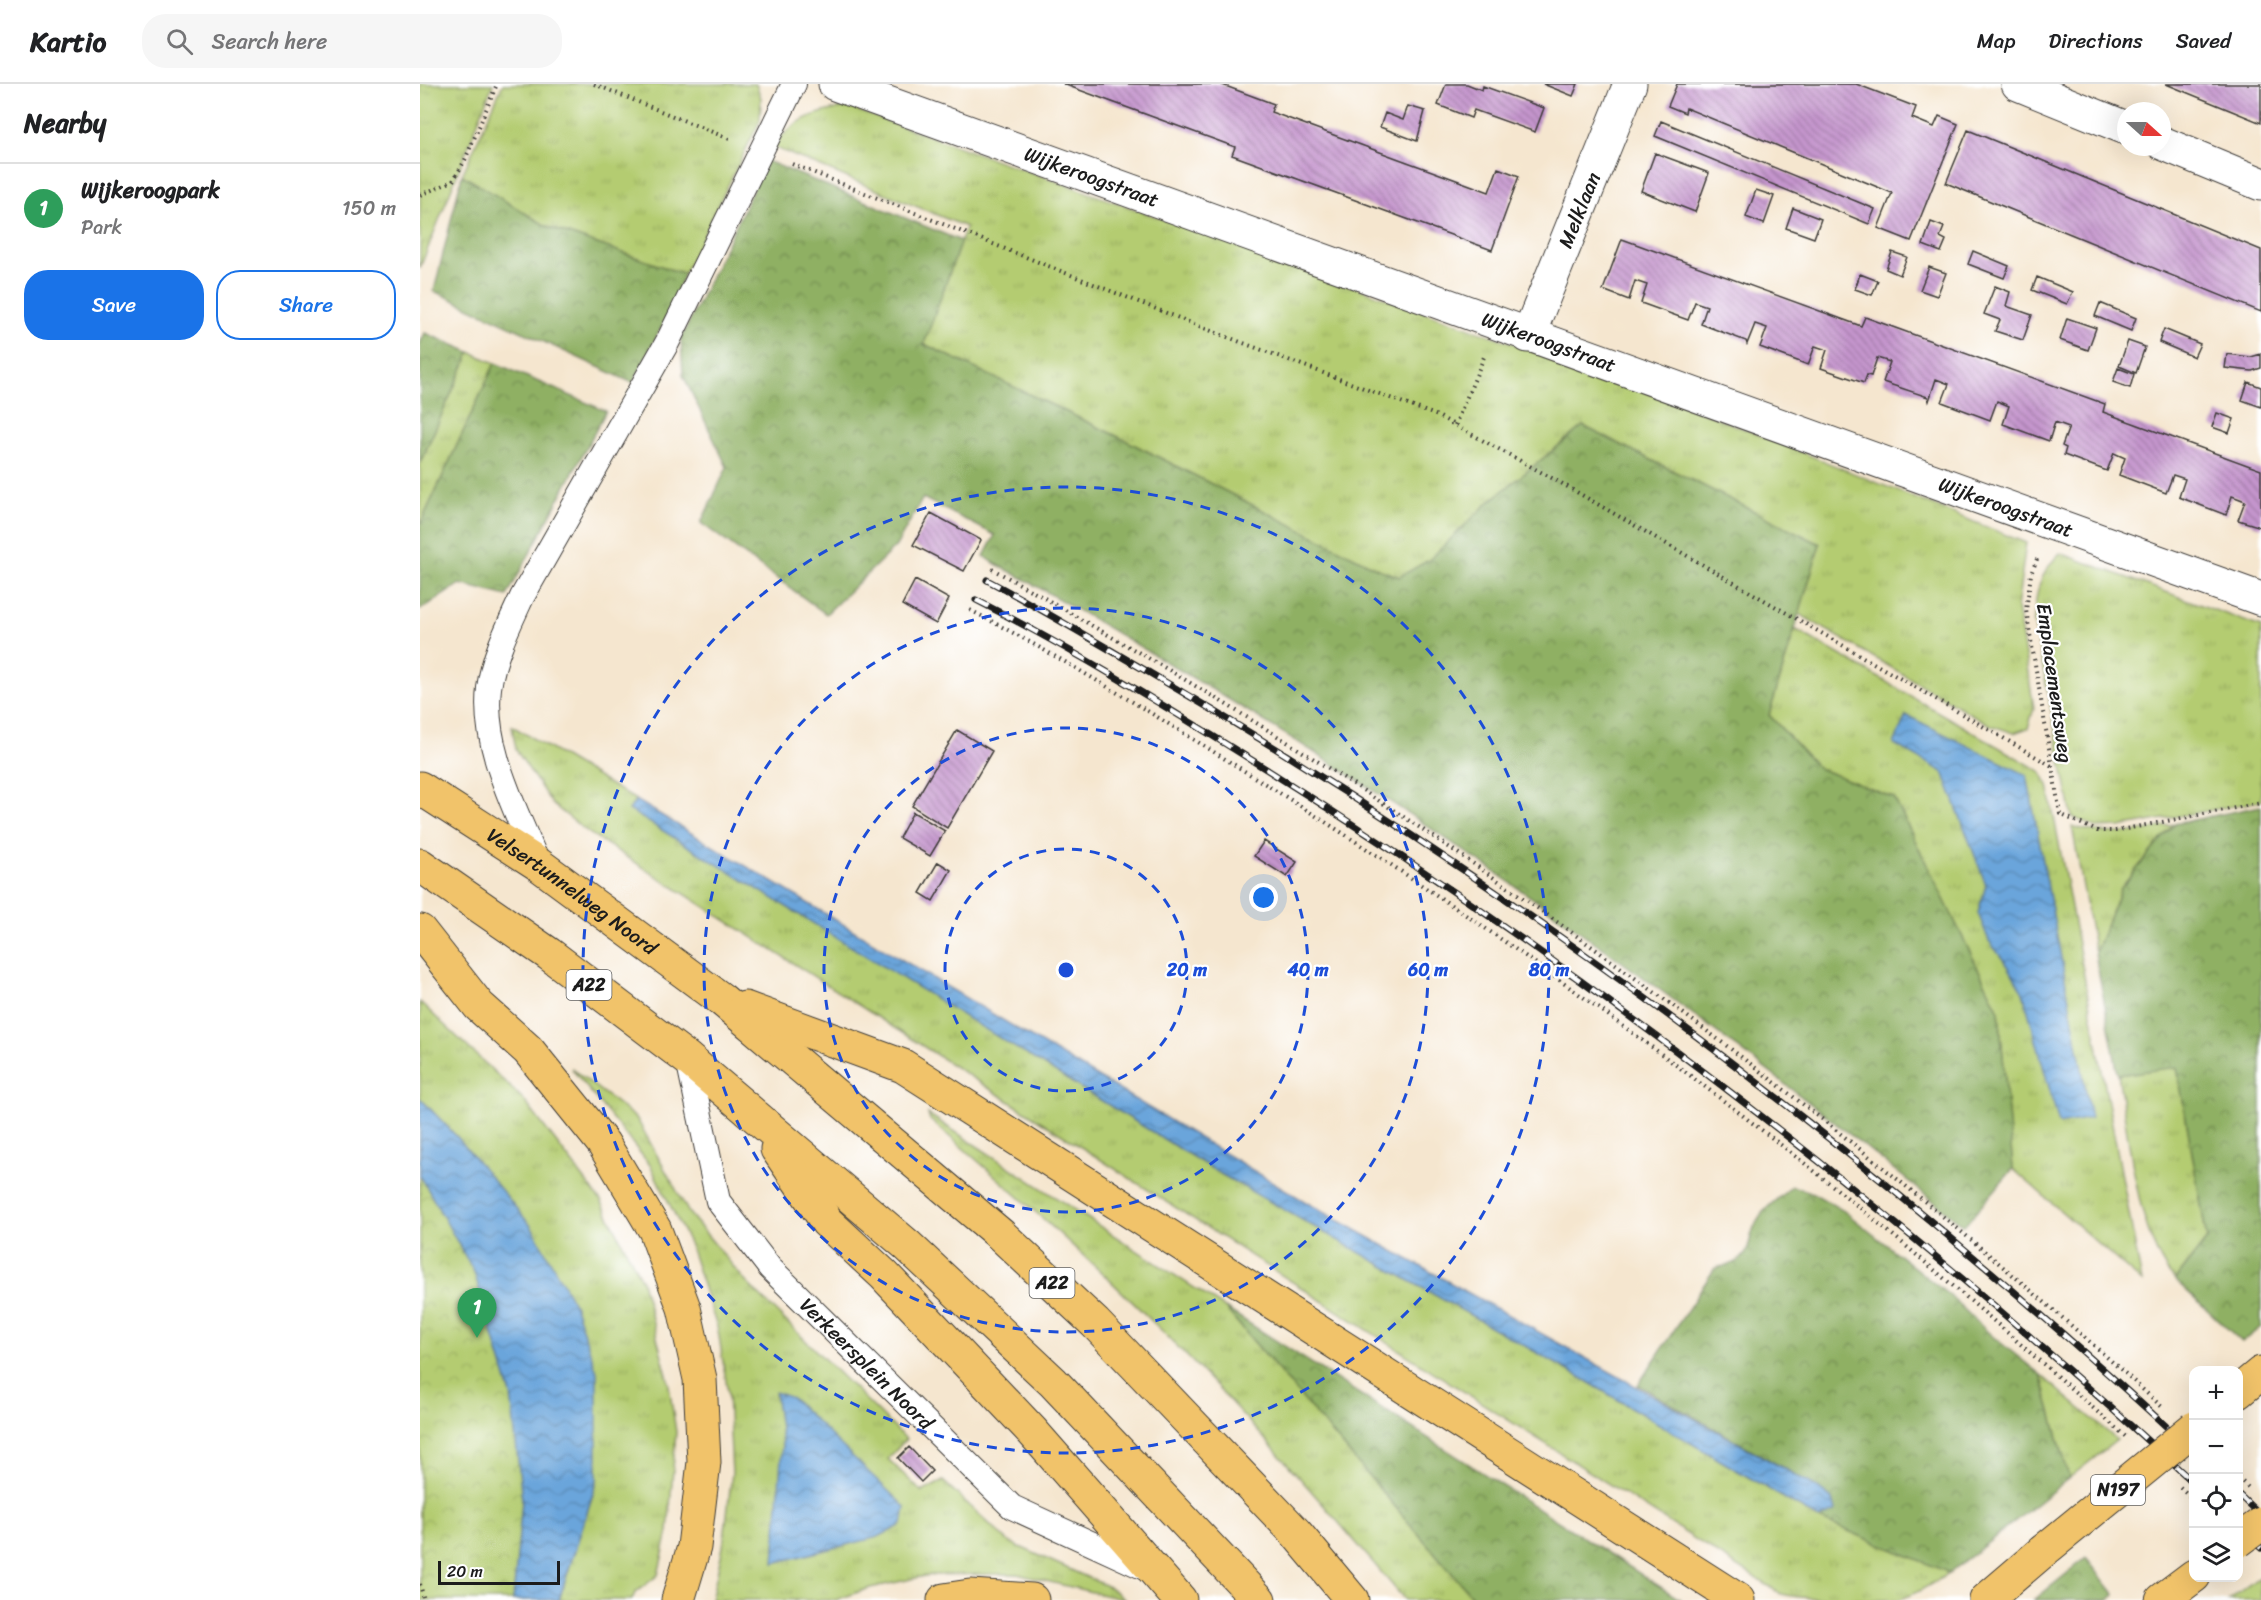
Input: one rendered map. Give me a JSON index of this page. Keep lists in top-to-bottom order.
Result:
{
  "streets": {
    "main road": ["Velsertunnelweg Noord", "A22", "N197"],
    "street": ["Wijkeroogstraat", "Melklaan"],
    "lane": ["Verkeersplein Noord"],
    "path": ["Emplacementsweg"]
  },
  "crossings": [
    ["Wijkeroogstraat", "Melklaan"],
    ["Wijkeroogstraat", "Emplacementsweg"],
    ["Velsertunnelweg Noord", "A22"],
    ["A22", "Verkeersplein Noord"]
  ],
  "scale_bar": "20 m",
  "north": "right",
  "page": {
    "header": "Kartio",
    "search": "Search here",
    "nav": ["Map", "Directions", "Saved"],
    "heading": "Nearby",
    "list": [
      {
        "mark": "1",
        "name": "Wijkeroogpark",
        "note": "Park",
        "value": "150 m"
      }
    ],
    "buttons": ["Save", "Share"],
    "pins": "1",
    "map_buttons": ["+", "−"],
    "scale": "20 m"
  },
  "rings": [
    "20 m",
    "40 m",
    "60 m",
    "80 m"
  ]
}
